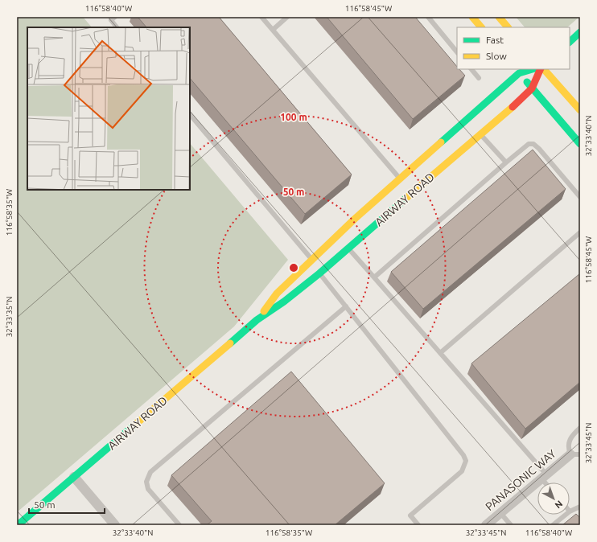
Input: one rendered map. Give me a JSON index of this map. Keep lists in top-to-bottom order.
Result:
{
  "streets": {
    "street": ["AIRWAY ROAD", "PANASONIC WAY"]
  },
  "legend": ["Fast", "Slow"],
  "scale_bar": "50 m",
  "north": "bottom right",
  "coordinates": [
    "116°58'40\"W",
    "116°58'45\"W",
    "32°33'40\"N",
    "116°58'35\"W",
    "32°33'35\"N",
    "32°33'45\"N"
  ],
  "rings": ["100 m", "50 m"]
}
